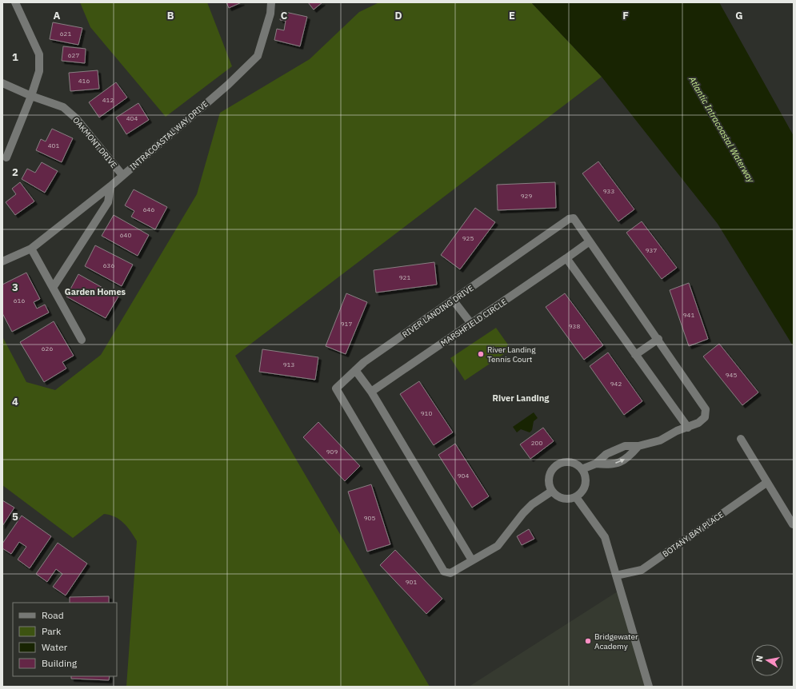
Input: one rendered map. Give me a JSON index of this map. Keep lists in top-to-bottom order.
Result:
{
  "streets": {
    "street": [
      "INTRACOASTAL WAY DRIVE",
      "OAKMONT DRIVE",
      "RIVER LANDING DRIVE",
      "MARSHFIELD CIRCLE",
      "BOTANY BAY PLACE"
    ]
  },
  "crossings": [
    ["INTRACOASTAL WAY DRIVE", "OAKMONT DRIVE"],
    ["RIVER LANDING DRIVE", "MARSHFIELD CIRCLE"]
  ],
  "districts": ["Garden Homes", "River Landing"],
  "water": ["Atlantic Intracoastal Waterway"],
  "places": ["River Landing Tennis Court", "Bridgewater Academy"],
  "house_numbers": [
    "621",
    "627",
    "416",
    "412",
    "404",
    "401",
    "933",
    "929",
    "646",
    "640",
    "925",
    "937",
    "636",
    "921",
    "616",
    "941",
    "917",
    "938",
    "626",
    "913",
    "945",
    "942",
    "910",
    "200",
    "909",
    "904",
    "905",
    "901"
  ],
  "legend": [
    "Road",
    "Park",
    "Water",
    "Building"
  ],
  "north": "left",
  "grid": {
    "columns": [
      "A",
      "B",
      "C",
      "D",
      "E",
      "F",
      "G"
    ],
    "rows": [
      "1",
      "2",
      "3",
      "4",
      "5"
    ]
  }
}
